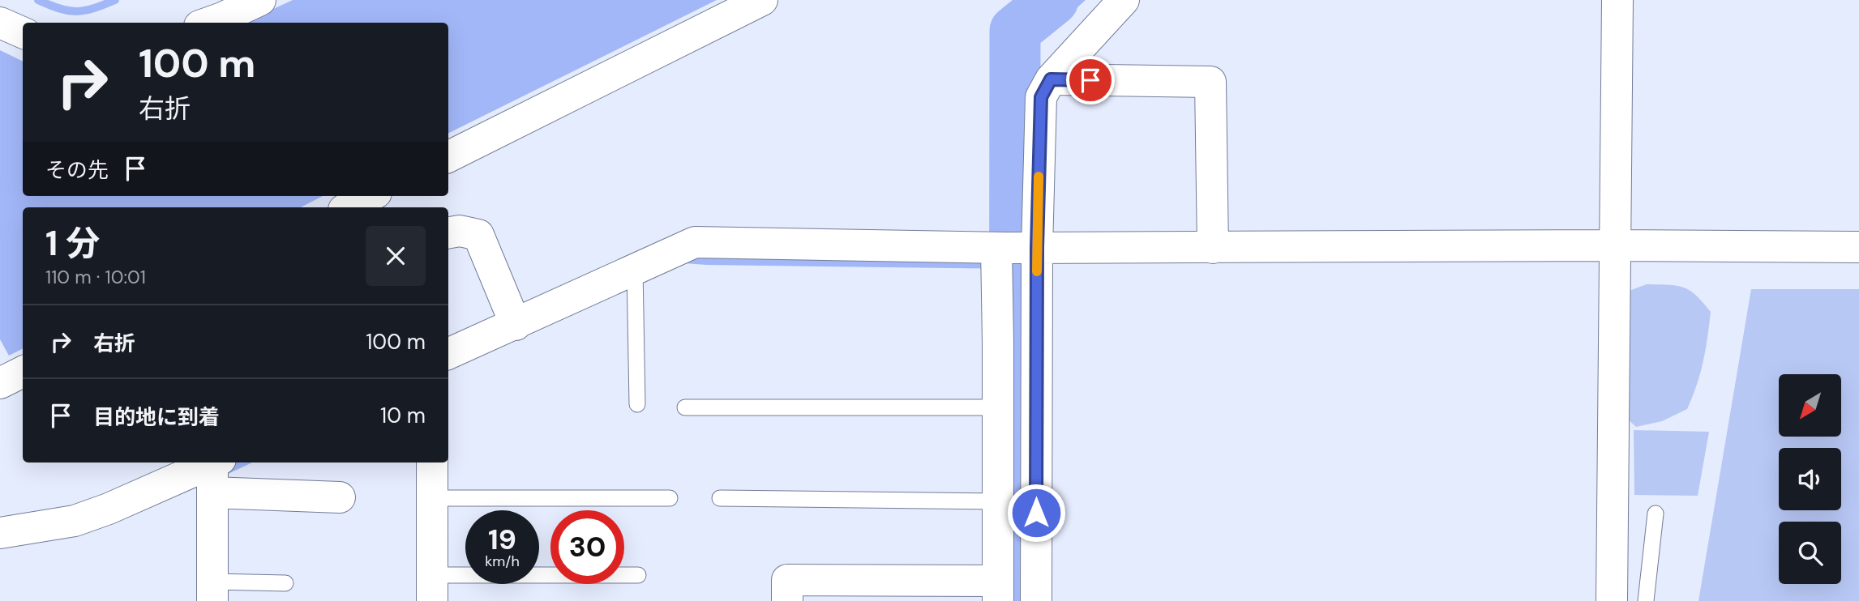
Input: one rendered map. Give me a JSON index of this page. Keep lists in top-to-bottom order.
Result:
{
  "north": "bottom left",
  "page": {
    "turn": ["100 m", "右折"],
    "then": "その先",
    "heading": ["1 分", "110 m · 10:01"],
    "list": [
      {
        "name": "右折",
        "value": "100 m"
      },
      {
        "name": "目的地に到着",
        "value": "10 m"
      }
    ],
    "speed": "19 km/h",
    "limit": "30"
  }
}
